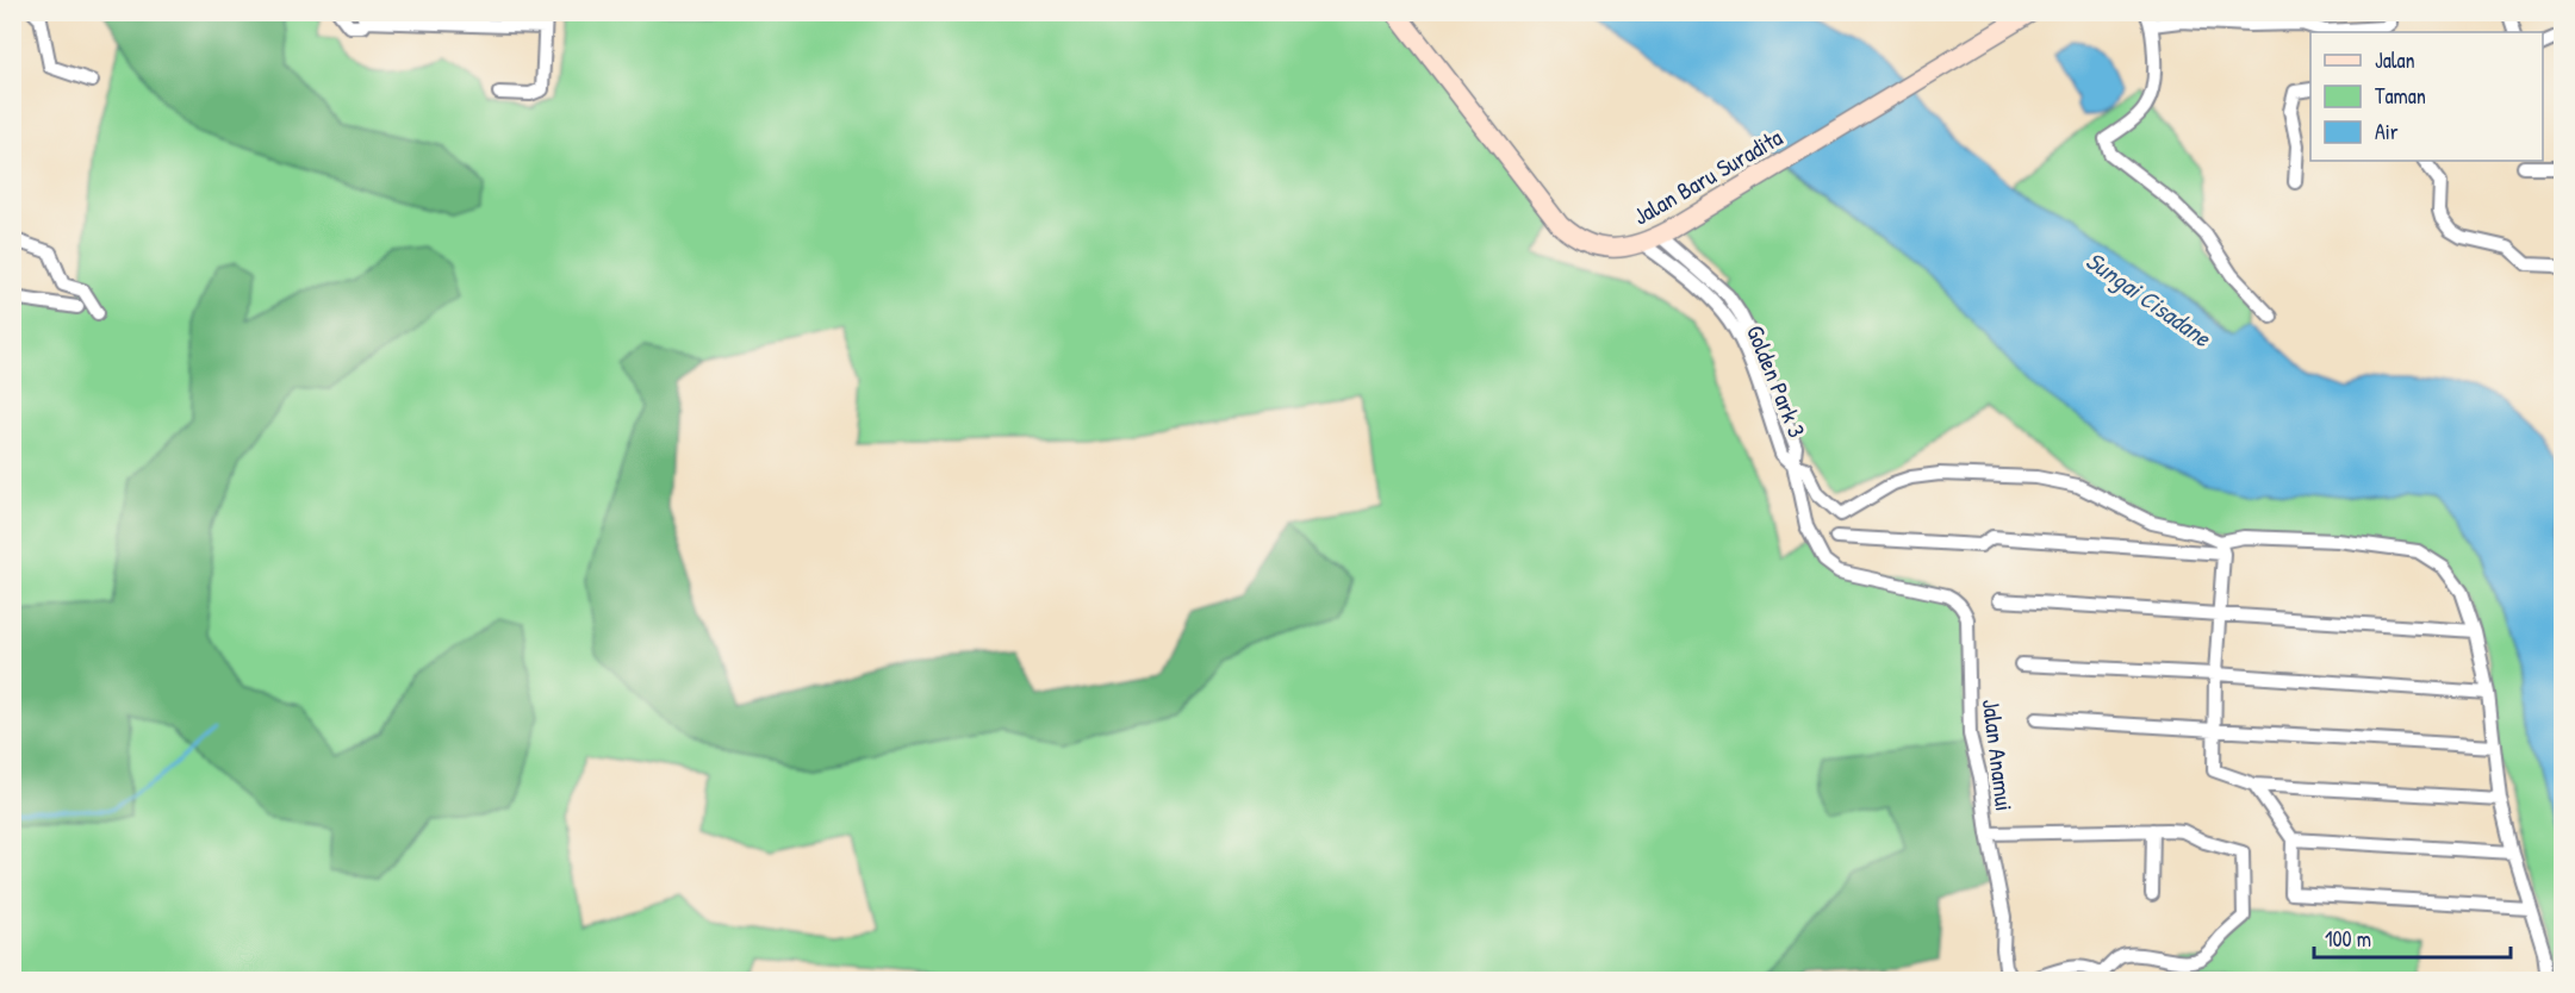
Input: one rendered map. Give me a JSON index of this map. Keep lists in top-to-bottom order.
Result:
{
  "streets": {
    "main road": ["Jalan Baru Suradita"],
    "street": ["Golden Park 3", "Jalan Anamui"]
  },
  "crossings": [
    ["Jalan Baru Suradita", "Golden Park 3"],
    ["Golden Park 3", "Jalan Anamui"]
  ],
  "water": ["Sungai Cisadane"],
  "legend": ["Jalan", "Taman", "Air"],
  "scale_bar": "100 m"
}
